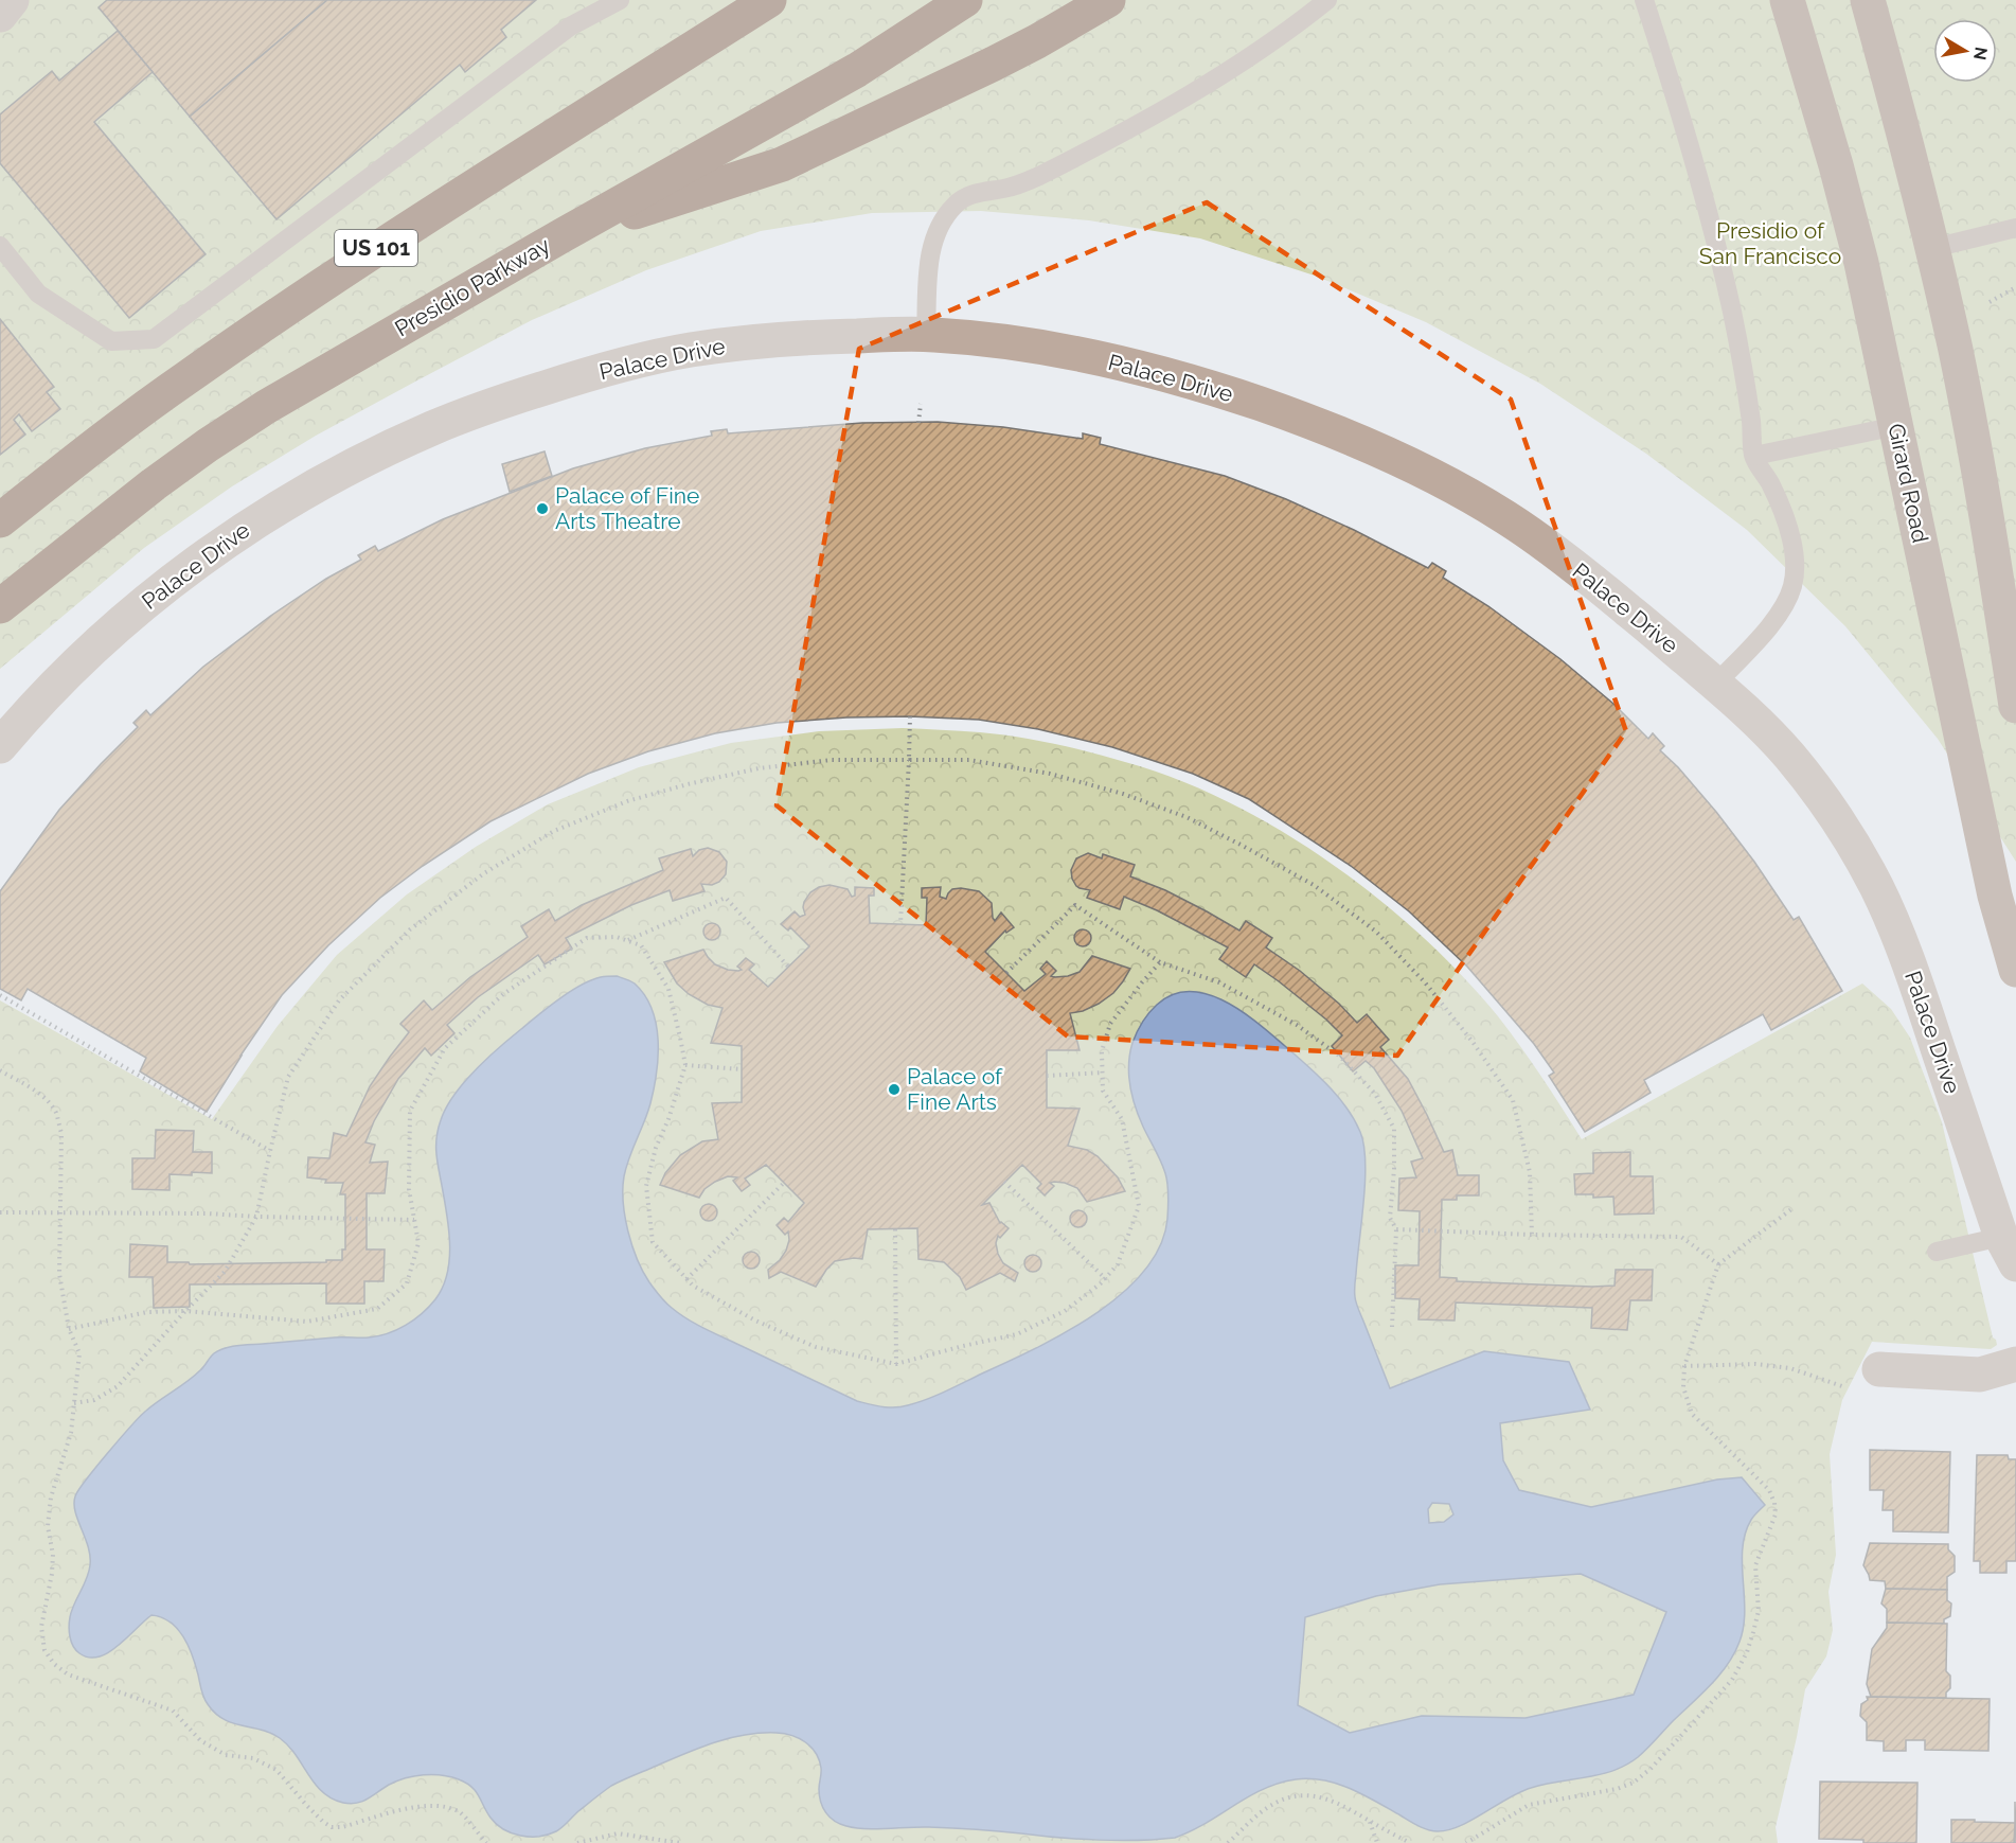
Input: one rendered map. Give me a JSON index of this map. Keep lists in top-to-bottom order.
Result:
{
  "streets": {
    "highway": ["US 101", "Presidio Parkway"],
    "main road": ["Girard Road"],
    "street": ["Palace Drive"]
  },
  "parks": ["Presidio of San Francisco"],
  "places": ["Palace of Fine Arts Theatre", "Palace of Fine Arts"],
  "north": "right"
}
